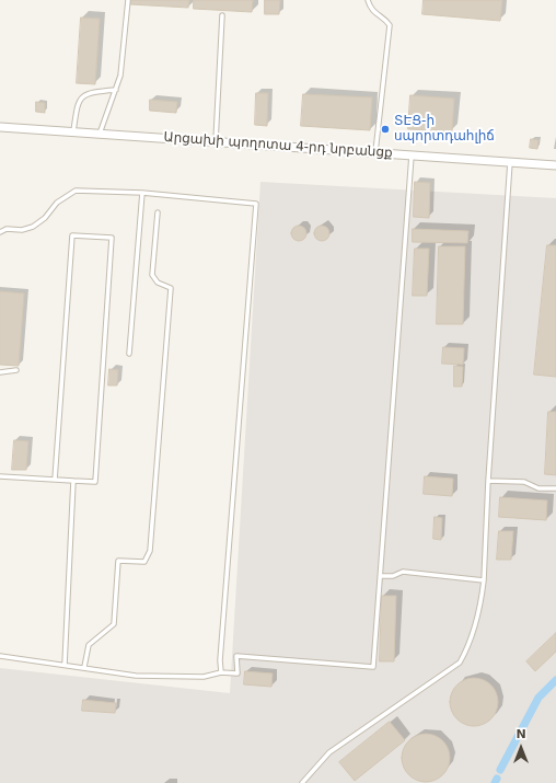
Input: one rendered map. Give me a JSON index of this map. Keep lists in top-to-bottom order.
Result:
{
  "streets": {
    "street": ["Արցախի պողոտա 4-րդ նրբանցք"]
  },
  "places": ["ՏԷՑ-ի սպորտդահլիճ"],
  "north": "top"
}
